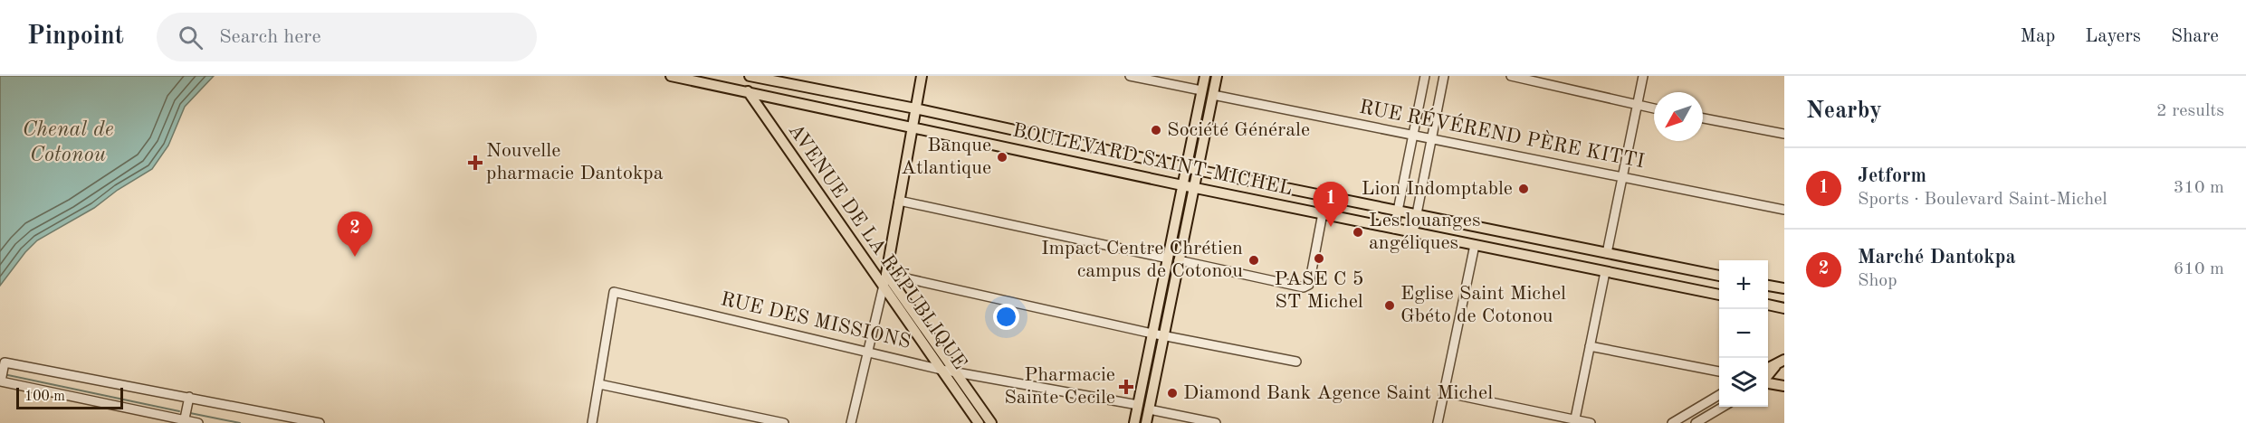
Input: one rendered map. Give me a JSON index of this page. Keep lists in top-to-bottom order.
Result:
{
  "streets": {
    "main road": ["BOULEVARD SAINT-MICHEL", "AVENUE DE LA RÉPUBLIQUE"],
    "street": ["RUE RÉVÉREND PÈRE KITTI", "RUE DES MISSIONS"]
  },
  "crossings": [
    ["BOULEVARD SAINT-MICHEL", "AVENUE DE LA RÉPUBLIQUE"],
    ["AVENUE DE LA RÉPUBLIQUE", "RUE DES MISSIONS"]
  ],
  "water": ["Chenal de Cotonou"],
  "places": {
    "other": [
      "Société Générale",
      "Banque Atlantique",
      "Lion Indomptable",
      "Les louanges angéliques",
      "PASE C 5 ST Michel",
      "Impact Centre Chrétien campus de Cotonou",
      "Eglise Saint Michel Gbéto de Cotonou",
      "Diamond Bank Agence Saint Michel"
    ],
    "health": ["Nouvelle pharmacie Dantokpa", "Pharmacie Sainte Cecile"]
  },
  "scale_bar": "100 m",
  "north": "bottom left",
  "page": {
    "header": "Pinpoint",
    "search": "Search here",
    "nav": ["Map", "Layers", "Share"],
    "heading": ["Nearby", "2 results"],
    "list": [
      {
        "mark": "1",
        "name": "Jetform",
        "note": "Sports · Boulevard Saint-Michel",
        "value": "310 m"
      },
      {
        "mark": "2",
        "name": "Marché Dantokpa",
        "note": "Shop",
        "value": "610 m"
      }
    ],
    "pins": ["1", "2"],
    "map_buttons": ["+", "−"],
    "scale": "100 m"
  }
}
